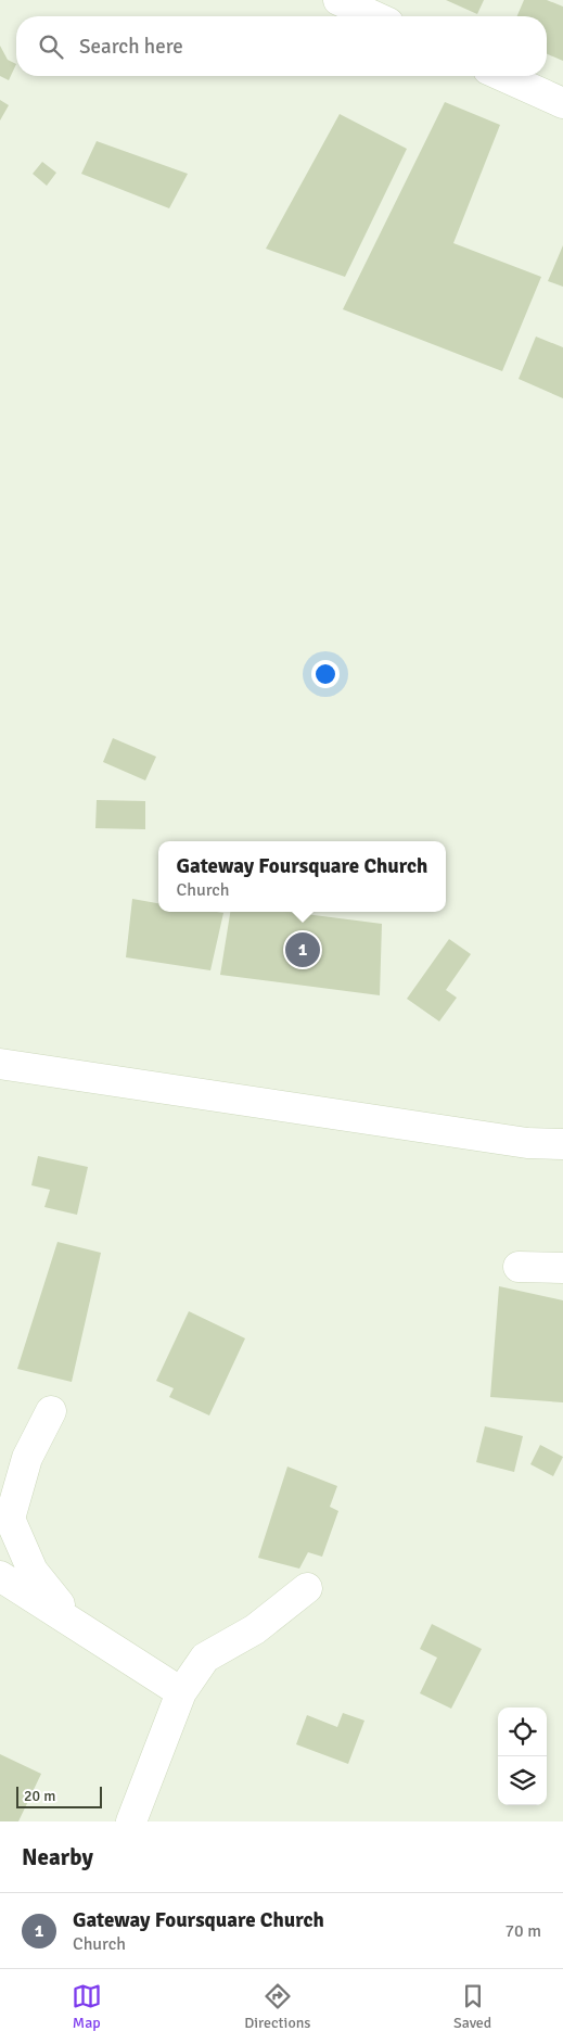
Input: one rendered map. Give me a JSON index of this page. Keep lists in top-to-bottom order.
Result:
{
  "scale_bar": "20 m",
  "page": {
    "search": "Search here",
    "popup": ["Gateway Foursquare Church", "Church"],
    "pins": "1",
    "scale": "20 m",
    "heading": "Nearby",
    "list": [
      {
        "mark": "1",
        "name": "Gateway Foursquare Church",
        "note": "Church",
        "value": "70 m"
      }
    ],
    "nav": ["Map", "Directions", "Saved"]
  }
}
